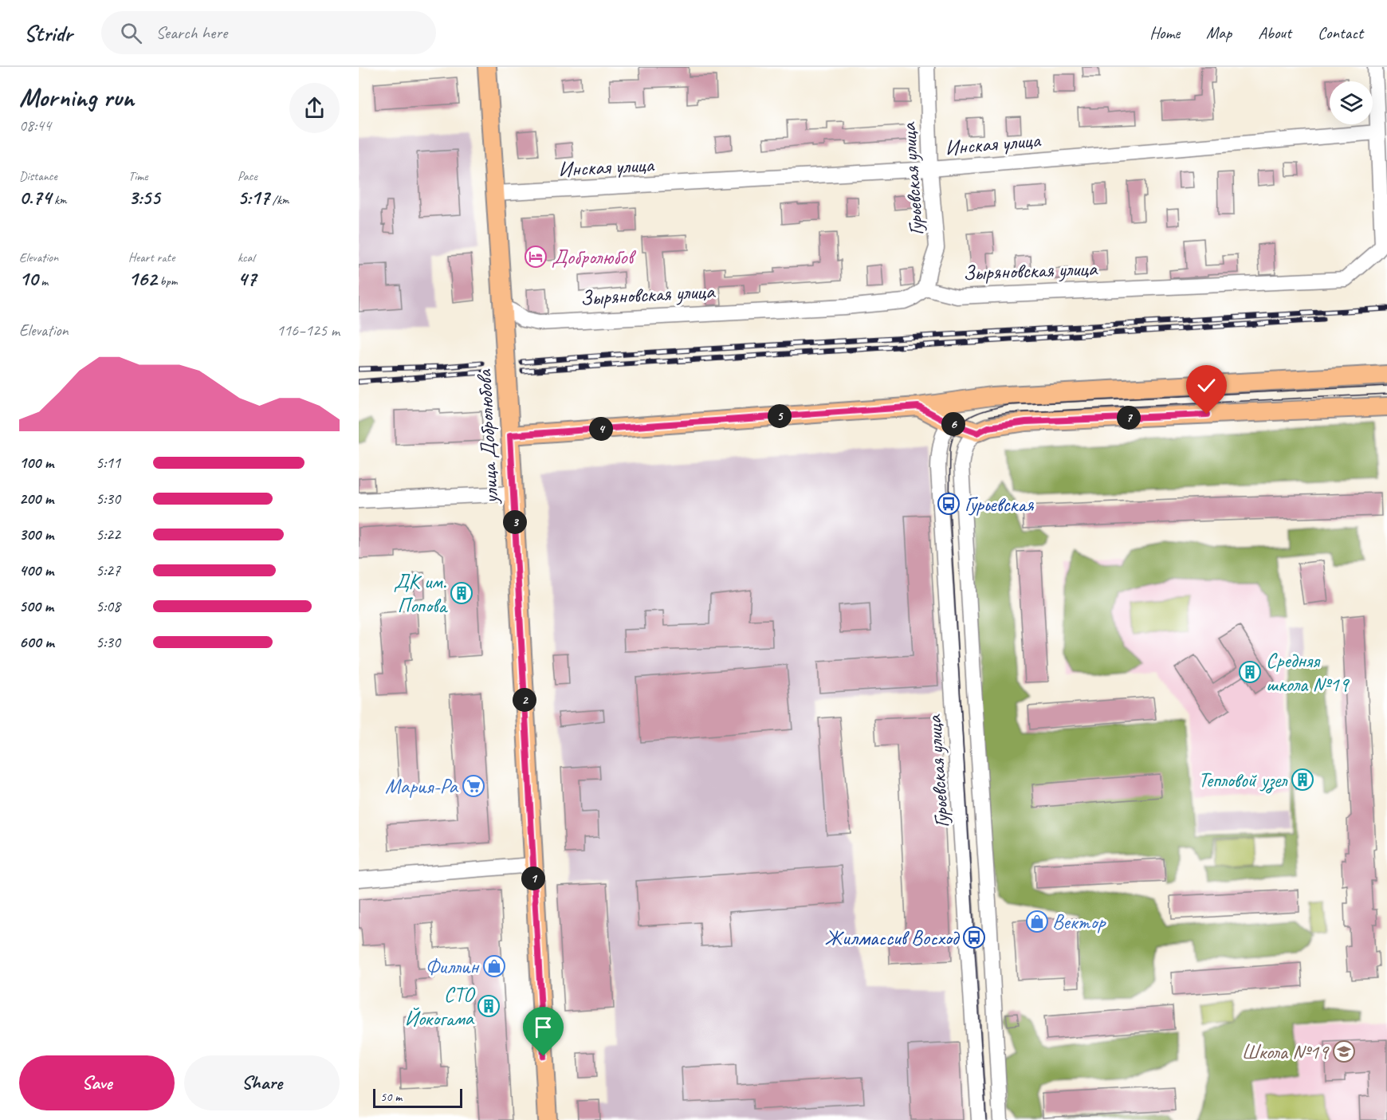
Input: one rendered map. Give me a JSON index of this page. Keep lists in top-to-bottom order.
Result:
{
  "streets": {
    "main road": ["улица Добролюбова"],
    "street": ["Инская улица", "Гурьевская улица", "Зыряновская улица"]
  },
  "crossings": [
    ["Инская улица", "Гурьевская улица"],
    ["Инская улица", "Зыряновская улица"],
    ["Инская улица", "улица Добролюбова"],
    ["Гурьевская улица", "Зыряновская улица"],
    ["Зыряновская улица", "улица Добролюбова"]
  ],
  "places": {
    "hotel": ["Добролюбов"],
    "bus stop": ["Гурьевская", "Жилмассив Восход"],
    "building": [
      "ДК им. Попова",
      "Средняя школа №19",
      "Тепловой узел",
      "СТО Йокогама"
    ],
    "supermarket": ["Мария-Ра"],
    "shop": ["Вектор", "Филлин"],
    "school or university": ["Школа №19"]
  },
  "scale_bar": "50 m",
  "page": {
    "header": "Stridr",
    "search": "Search here",
    "nav": [
      "Home",
      "Map",
      "About",
      "Contact"
    ],
    "heading": ["Morning run", "08:44"],
    "stats": [
      ["Distance", "0.74 km"],
      ["Time", "3:55"],
      ["Pace", "5:17 /km"],
      ["Elevation", "10 m"],
      ["Heart rate", "162 bpm"],
      ["kcal", "47"]
    ],
    "chart": ["Elevation", "116–125 m"],
    "pins": [
      "5",
      "7",
      "6",
      "4",
      "3",
      "2",
      "1"
    ],
    "list": [
      {
        "name": "100 m",
        "note": "5:11"
      },
      {
        "name": "200 m",
        "note": "5:30"
      },
      {
        "name": "300 m",
        "note": "5:22"
      },
      {
        "name": "400 m",
        "note": "5:27"
      },
      {
        "name": "500 m",
        "note": "5:08"
      },
      {
        "name": "600 m",
        "note": "5:30"
      }
    ],
    "buttons": ["Save", "Share"],
    "scale": "50 m"
  }
}
